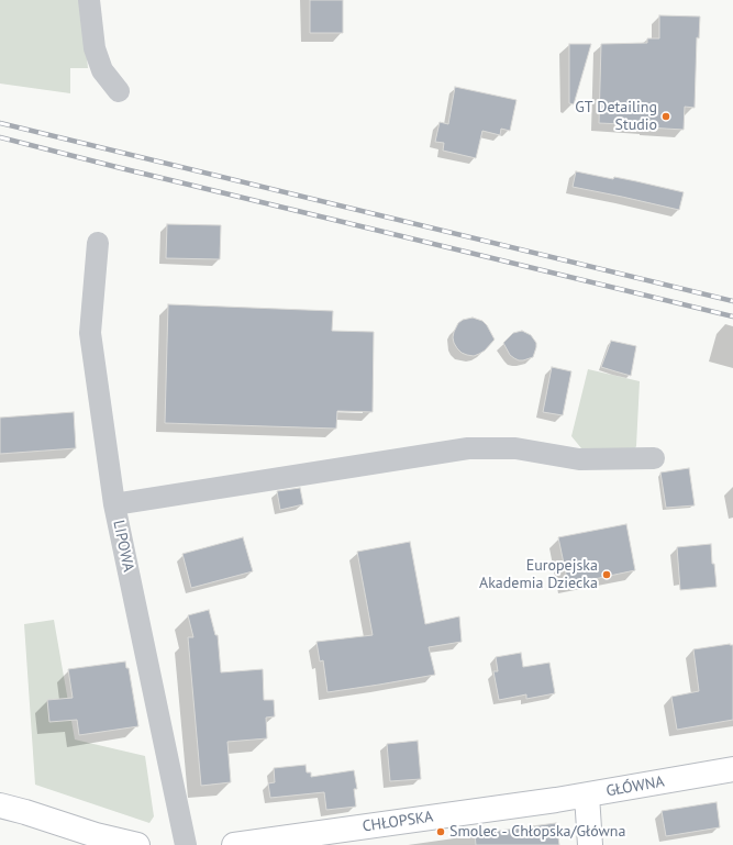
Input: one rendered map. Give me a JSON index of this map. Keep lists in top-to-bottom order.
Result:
{
  "streets": {
    "street": ["LIPOWA", "GŁÓWNA", "CHŁOPSKA"]
  },
  "crossings": [
    ["GŁÓWNA", "CHŁOPSKA"]
  ],
  "places": ["GT Detailing Studio", "Europejska Akademia Dziecka", "Smolec - Chłopska/Główna"]
}
